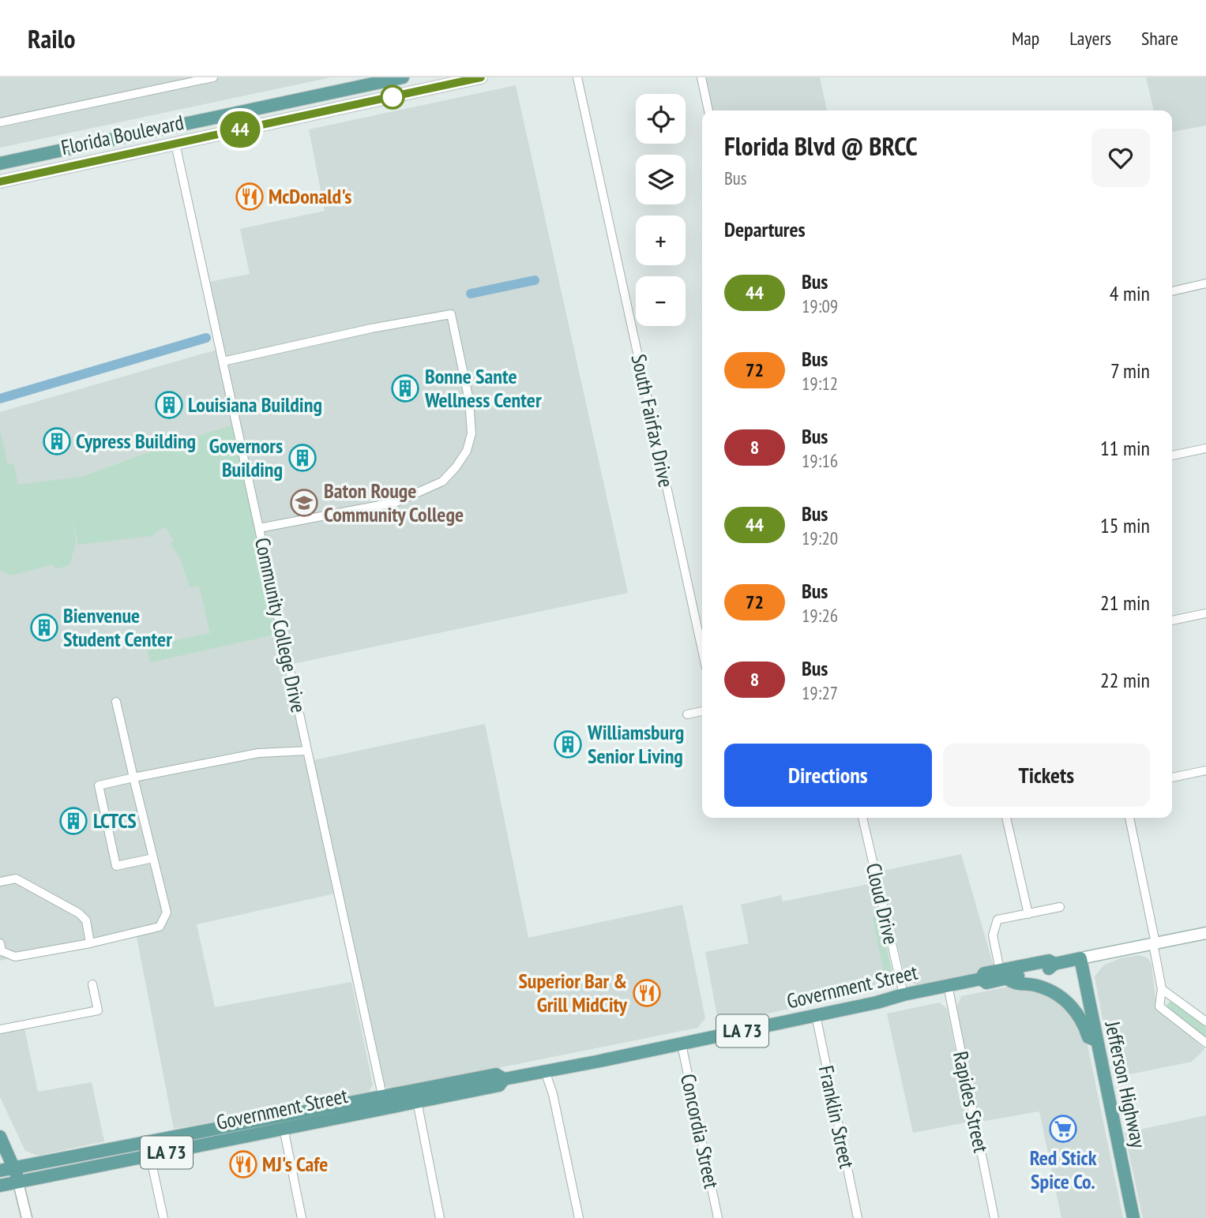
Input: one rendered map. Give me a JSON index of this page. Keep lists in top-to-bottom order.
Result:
{
  "streets": {
    "main road": [
      "Florida Boulevard",
      "Government Street",
      "LA 73",
      "Jefferson Highway"
    ],
    "street": [
      "South Fairfax Drive",
      "Community College Drive",
      "Cloud Drive",
      "Rapides Street",
      "Franklin Street",
      "Concordia Street"
    ]
  },
  "crossings": [
    ["Florida Boulevard", "Community College Drive"],
    ["Community College Drive", "Government Street"],
    ["Cloud Drive", "Government Street"],
    ["Government Street", "Jefferson Highway"],
    ["Government Street", "Rapides Street"],
    ["Government Street", "Franklin Street"],
    ["Government Street", "Concordia Street"]
  ],
  "places": {
    "restaurant": ["McDonald's", "Superior Bar & Grill MidCity", "MJ's Cafe"],
    "building": [
      "Bonne Sante Wellness Center",
      "Louisiana Building",
      "Cypress Building",
      "Governors Building",
      "Bienvenue Student Center",
      "Williamsburg Senior Living",
      "LCTCS"
    ],
    "school or university": ["Baton Rouge Community College"],
    "supermarket": ["Red Stick Spice Co."]
  },
  "lines": ["bus line 44"],
  "page": {
    "header": "Railo",
    "nav": ["Map", "Layers", "Share"],
    "on_map": "44",
    "map_buttons": ["+", "−"],
    "heading": [
      ["Florida Blvd @ BRCC", "Bus"],
      "Departures"
    ],
    "list": [
      {
        "mark": "44",
        "name": "Bus",
        "note": "19:09",
        "value": "4 min"
      },
      {
        "mark": "72",
        "name": "Bus",
        "note": "19:12",
        "value": "7 min"
      },
      {
        "mark": "8",
        "name": "Bus",
        "note": "19:16",
        "value": "11 min"
      },
      {
        "mark": "44",
        "name": "Bus",
        "note": "19:20",
        "value": "15 min"
      },
      {
        "mark": "72",
        "name": "Bus",
        "note": "19:26",
        "value": "21 min"
      },
      {
        "mark": "8",
        "name": "Bus",
        "note": "19:27",
        "value": "22 min"
      }
    ],
    "buttons": ["Directions", "Tickets"]
  }
}
